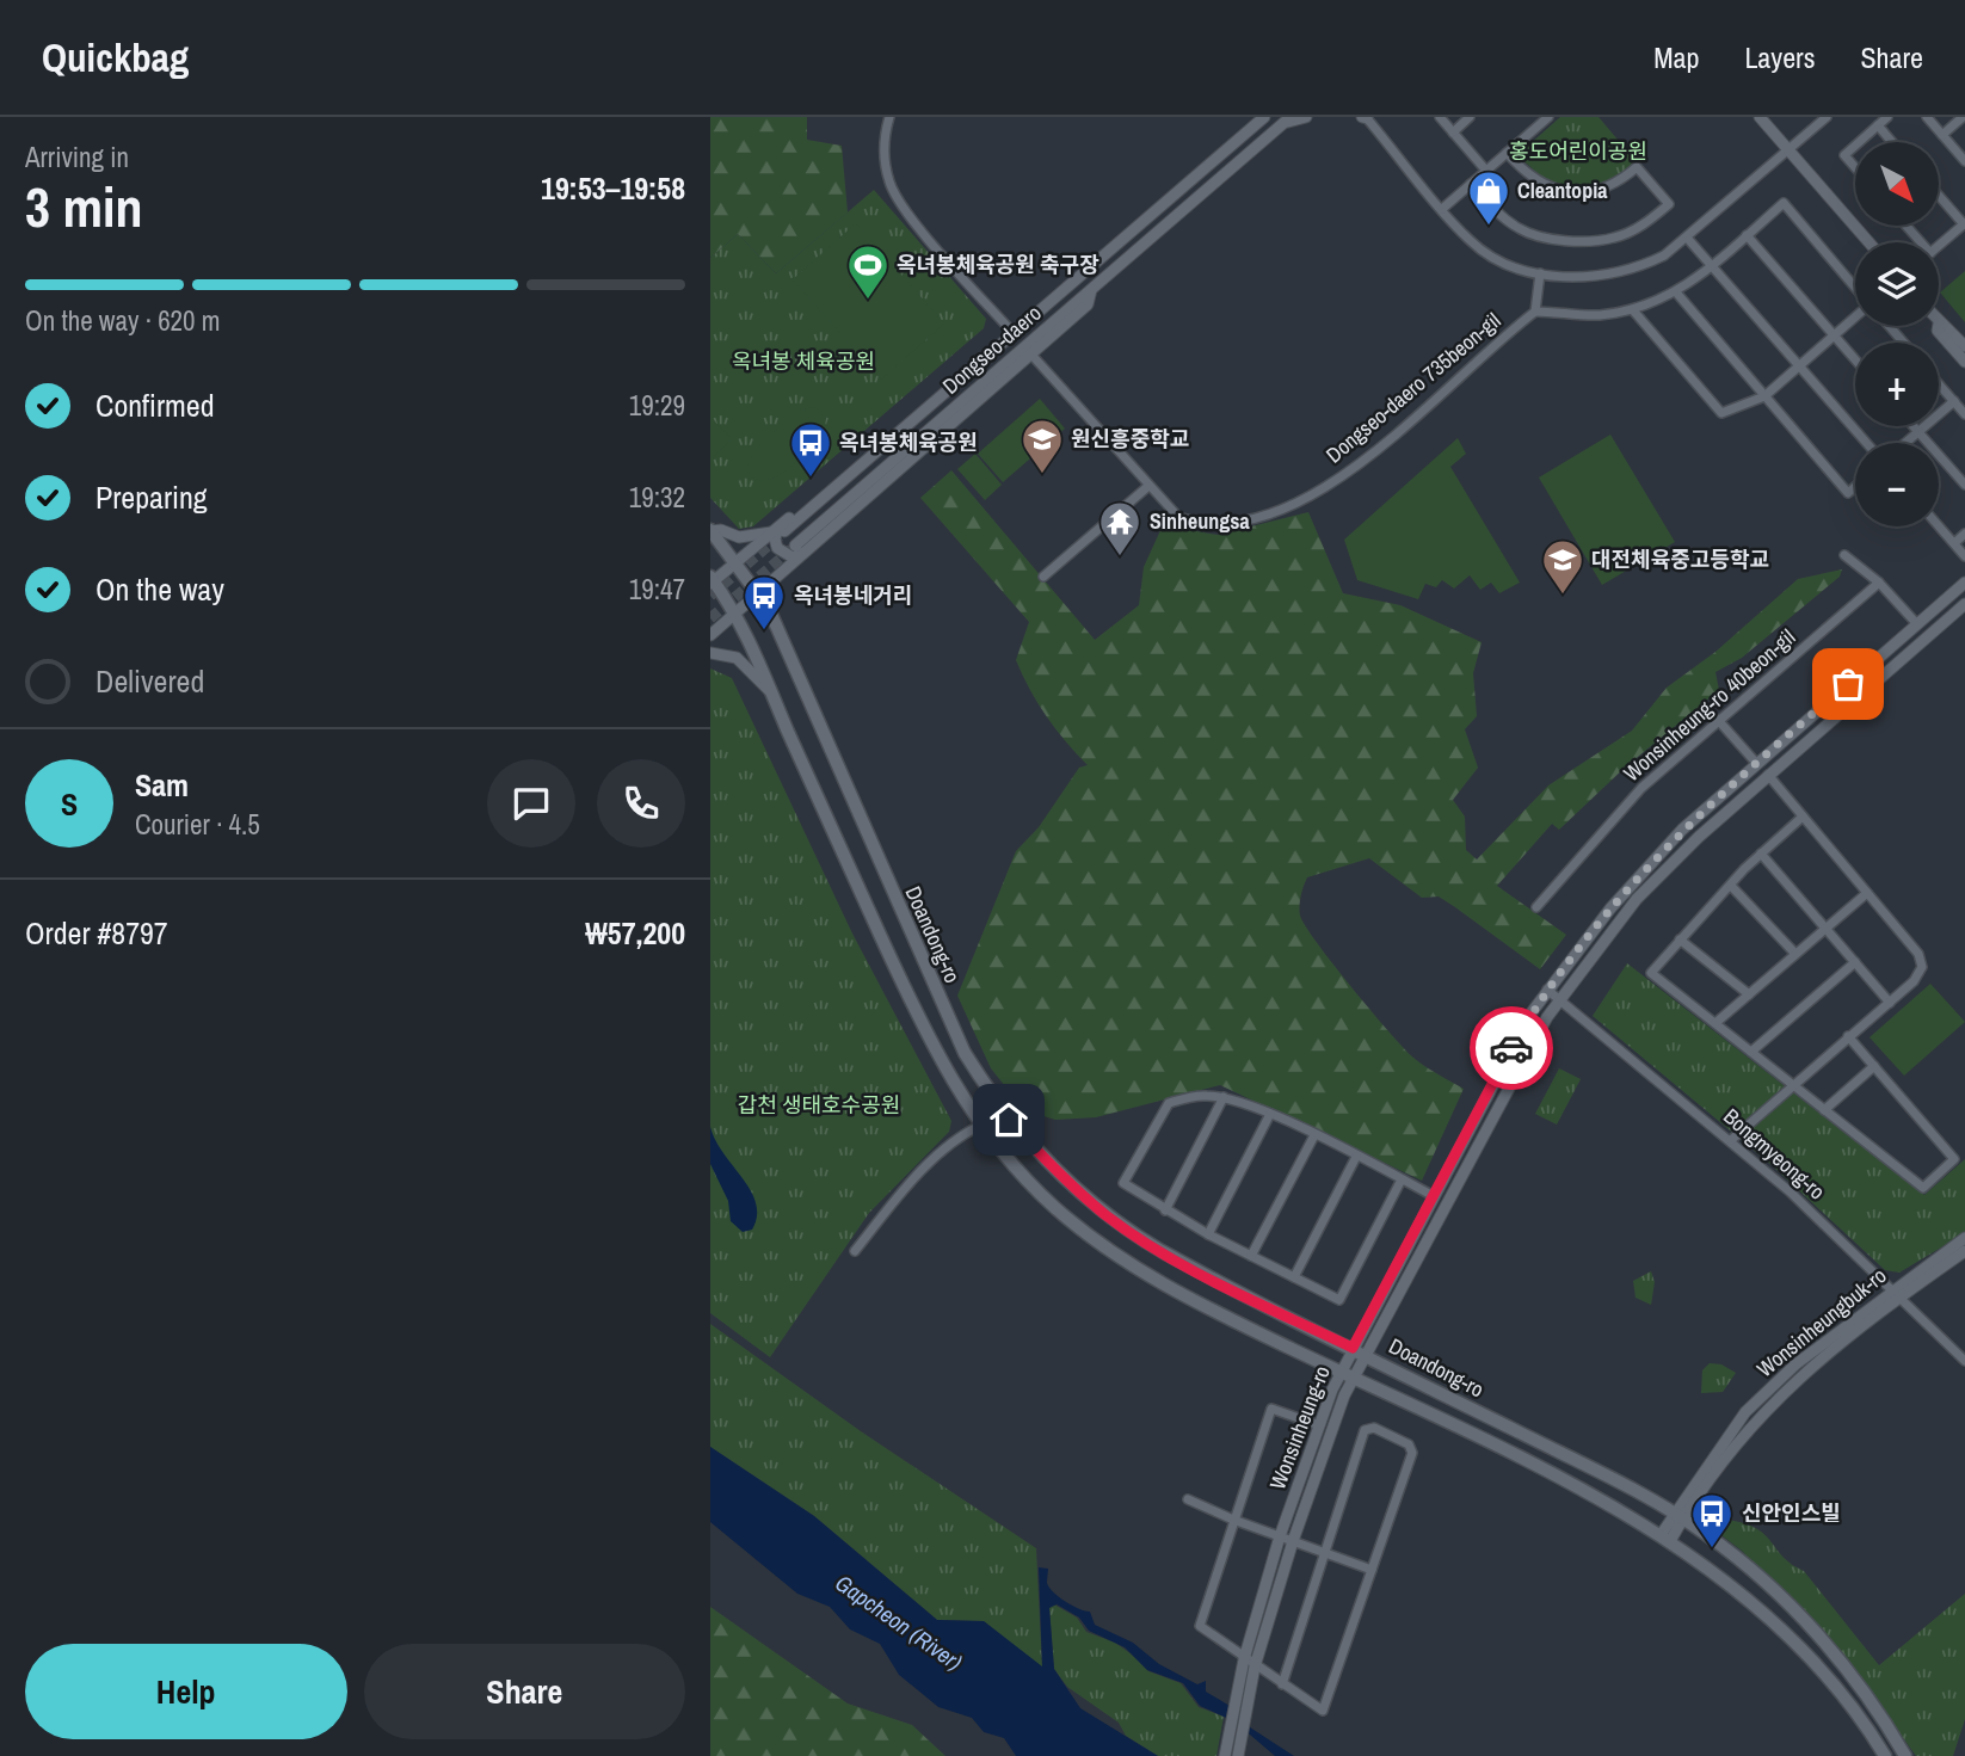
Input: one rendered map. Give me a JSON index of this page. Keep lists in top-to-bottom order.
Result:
{
  "streets": {
    "main road": ["Doandong-ro"],
    "street": [
      "Dongseo-daero",
      "Dongseo-daero 735beon-gil",
      "Wonsinheung-ro 40beon-gil",
      "Bongmyeong-ro",
      "Wonsinheungbuk-ro",
      "Wonsinheung-ro"
    ]
  },
  "crossings": [
    ["Doandong-ro", "Wonsinheungbuk-ro"],
    ["Doandong-ro", "Wonsinheung-ro"],
    ["Bongmyeong-ro", "Wonsinheungbuk-ro"],
    ["Bongmyeong-ro", "Wonsinheung-ro"]
  ],
  "water": ["Gapcheon (River)"],
  "parks": ["홍도어린이공원", "옥녀봉 체육공원", "갑천 생태호수공원"],
  "places": {
    "shop": ["Cleantopia"],
    "sports": ["옥녀봉체육공원 축구장"],
    "school or university": ["원신흥중학교", "대전체육중고등학교"],
    "bus stop": ["옥녀봉체육공원", "옥녀봉네거리", "신안인스빌"],
    "temple": ["Sinheungsa"]
  },
  "north": "bottom right",
  "page": {
    "header": "Quickbag",
    "nav": ["Map", "Layers", "Share"],
    "heading": ["3 min", "Arriving in", "19:53–19:58"],
    "panel": [
      "Sam",
      "Courier · 4.5",
      "Order #8797",
      "₩57,200"
    ],
    "map_buttons": ["+", "−"],
    "bar": "On the way · 620 m",
    "list": [
      ["Confirmed", "19:29"],
      ["Preparing", "19:32"],
      ["On the way", "19:47"],
      "Delivered"
    ],
    "round": "S",
    "buttons": ["Help", "Share"]
  }
}
